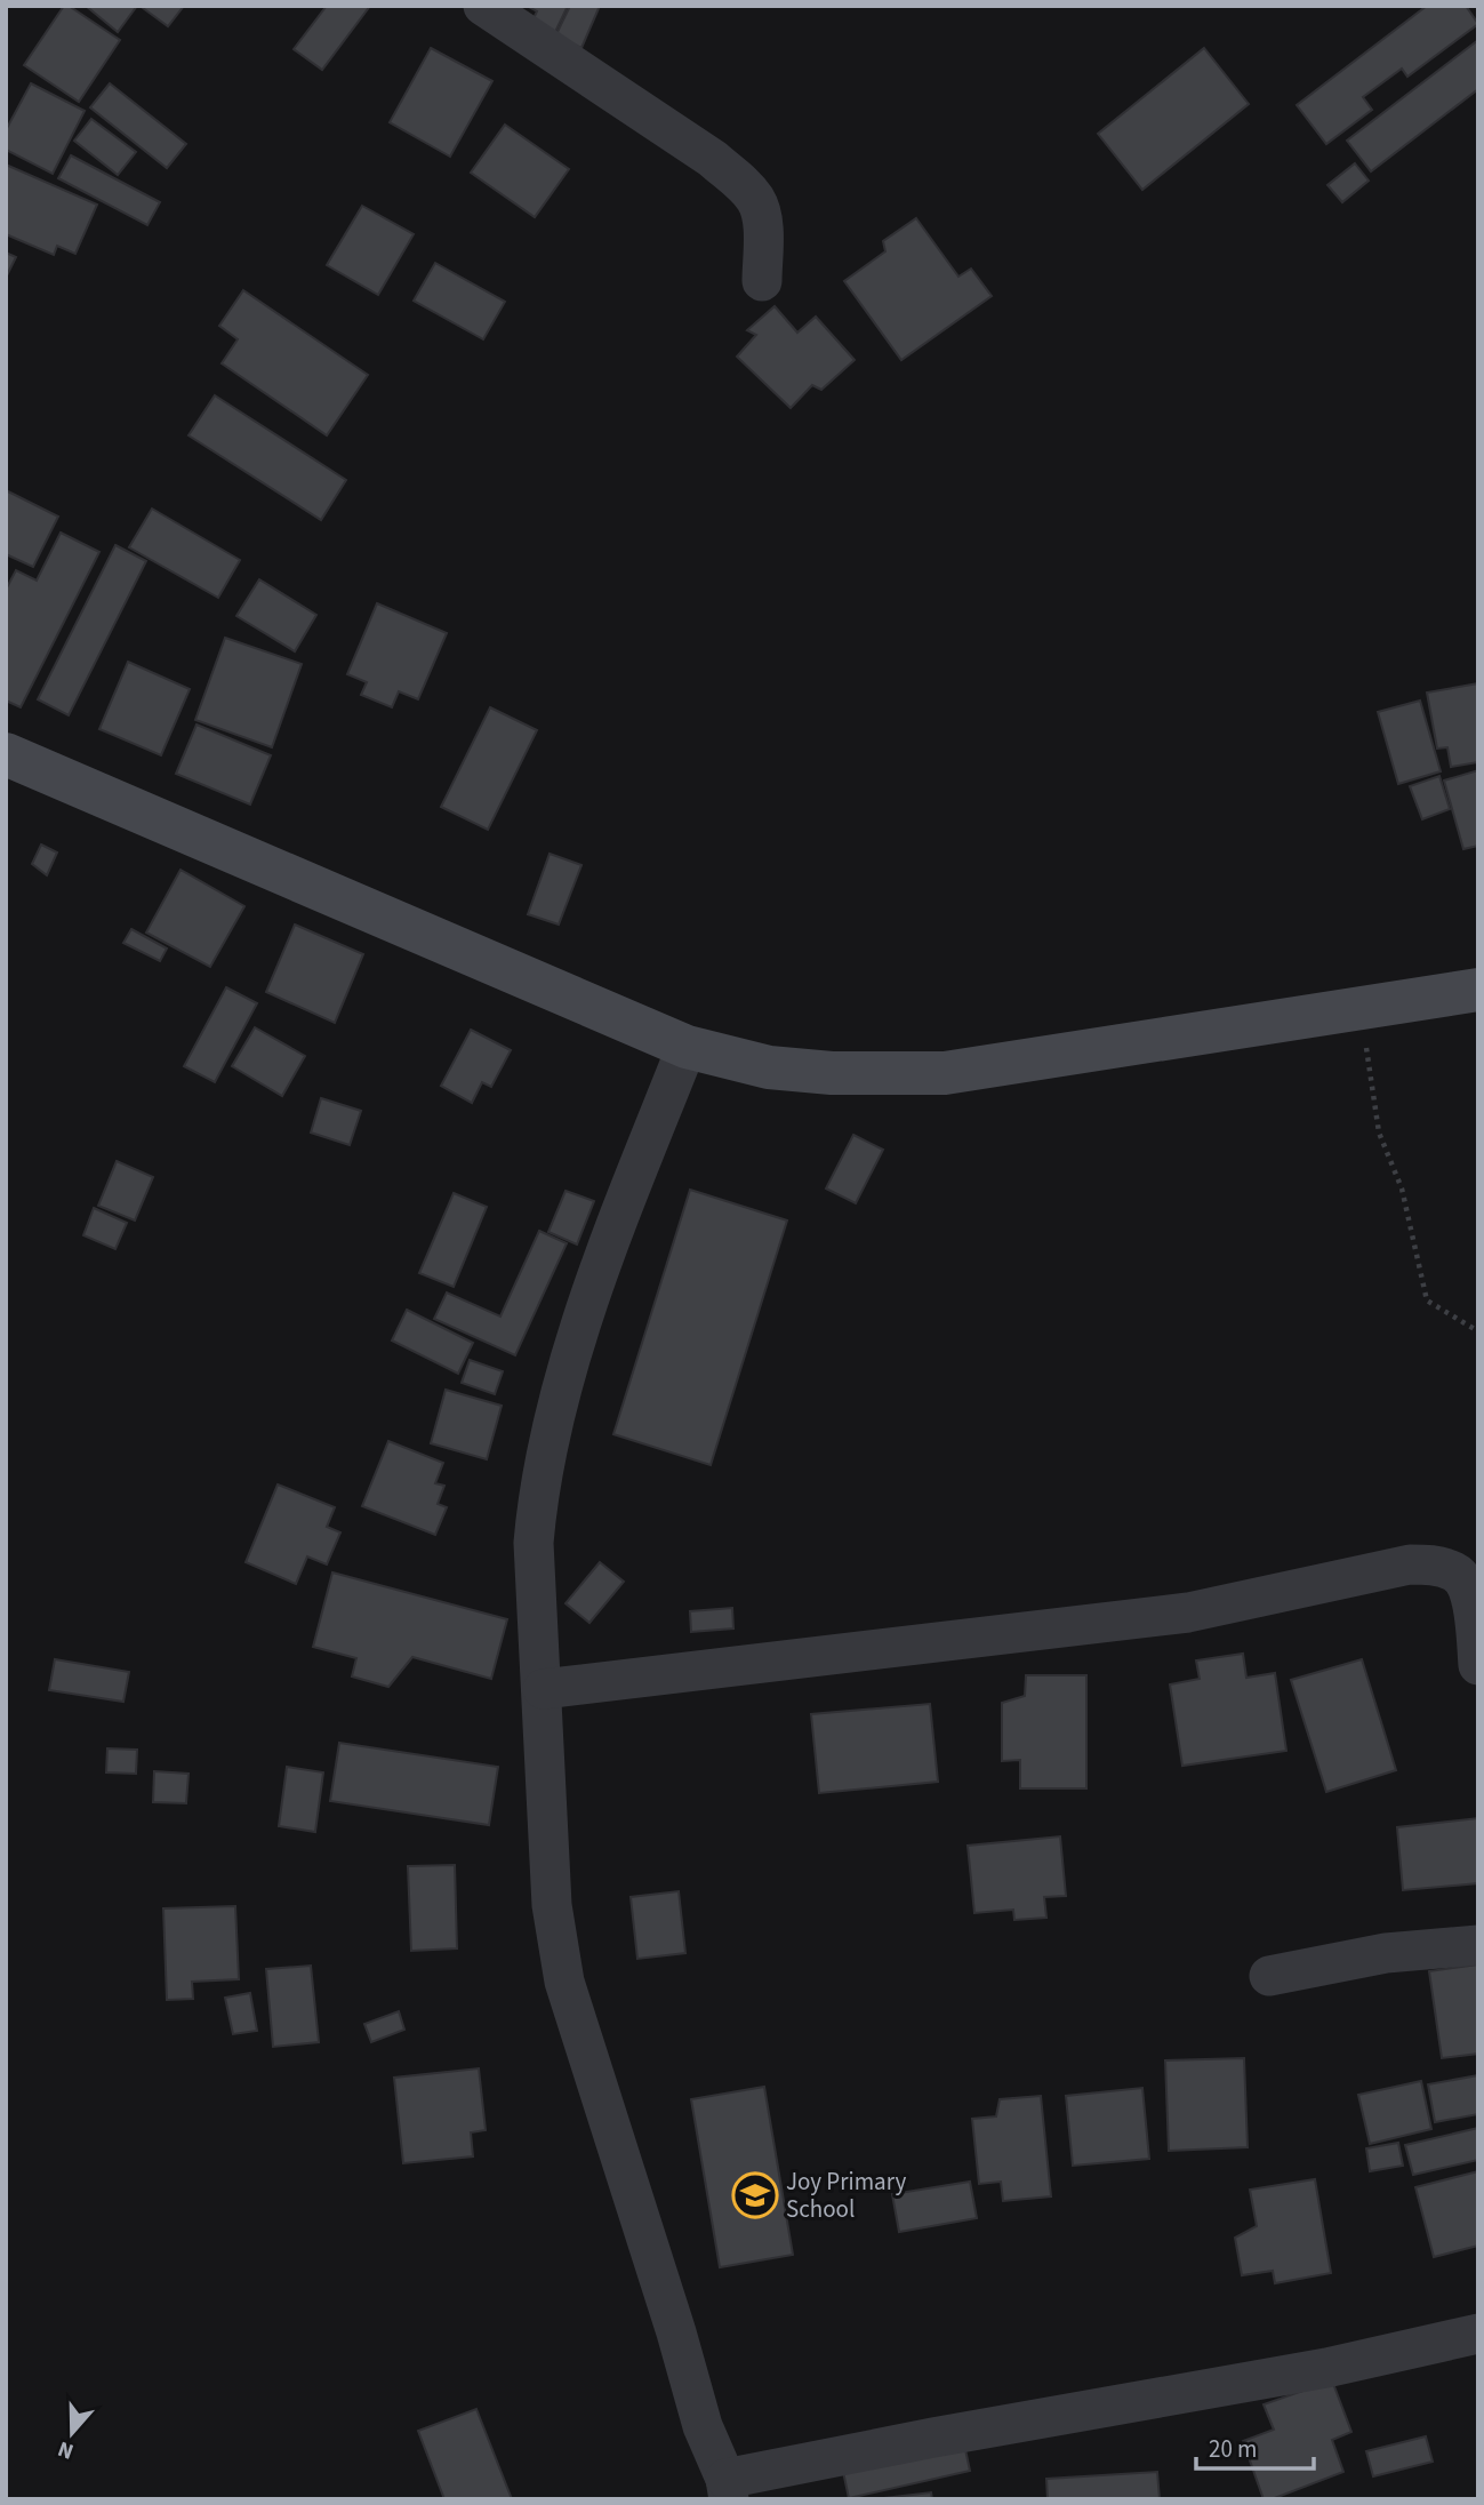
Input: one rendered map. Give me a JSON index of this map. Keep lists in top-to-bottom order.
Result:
{
  "places": {
    "school or university": ["Joy Primary School"]
  },
  "scale_bar": "20 m",
  "north": "bottom"
}
